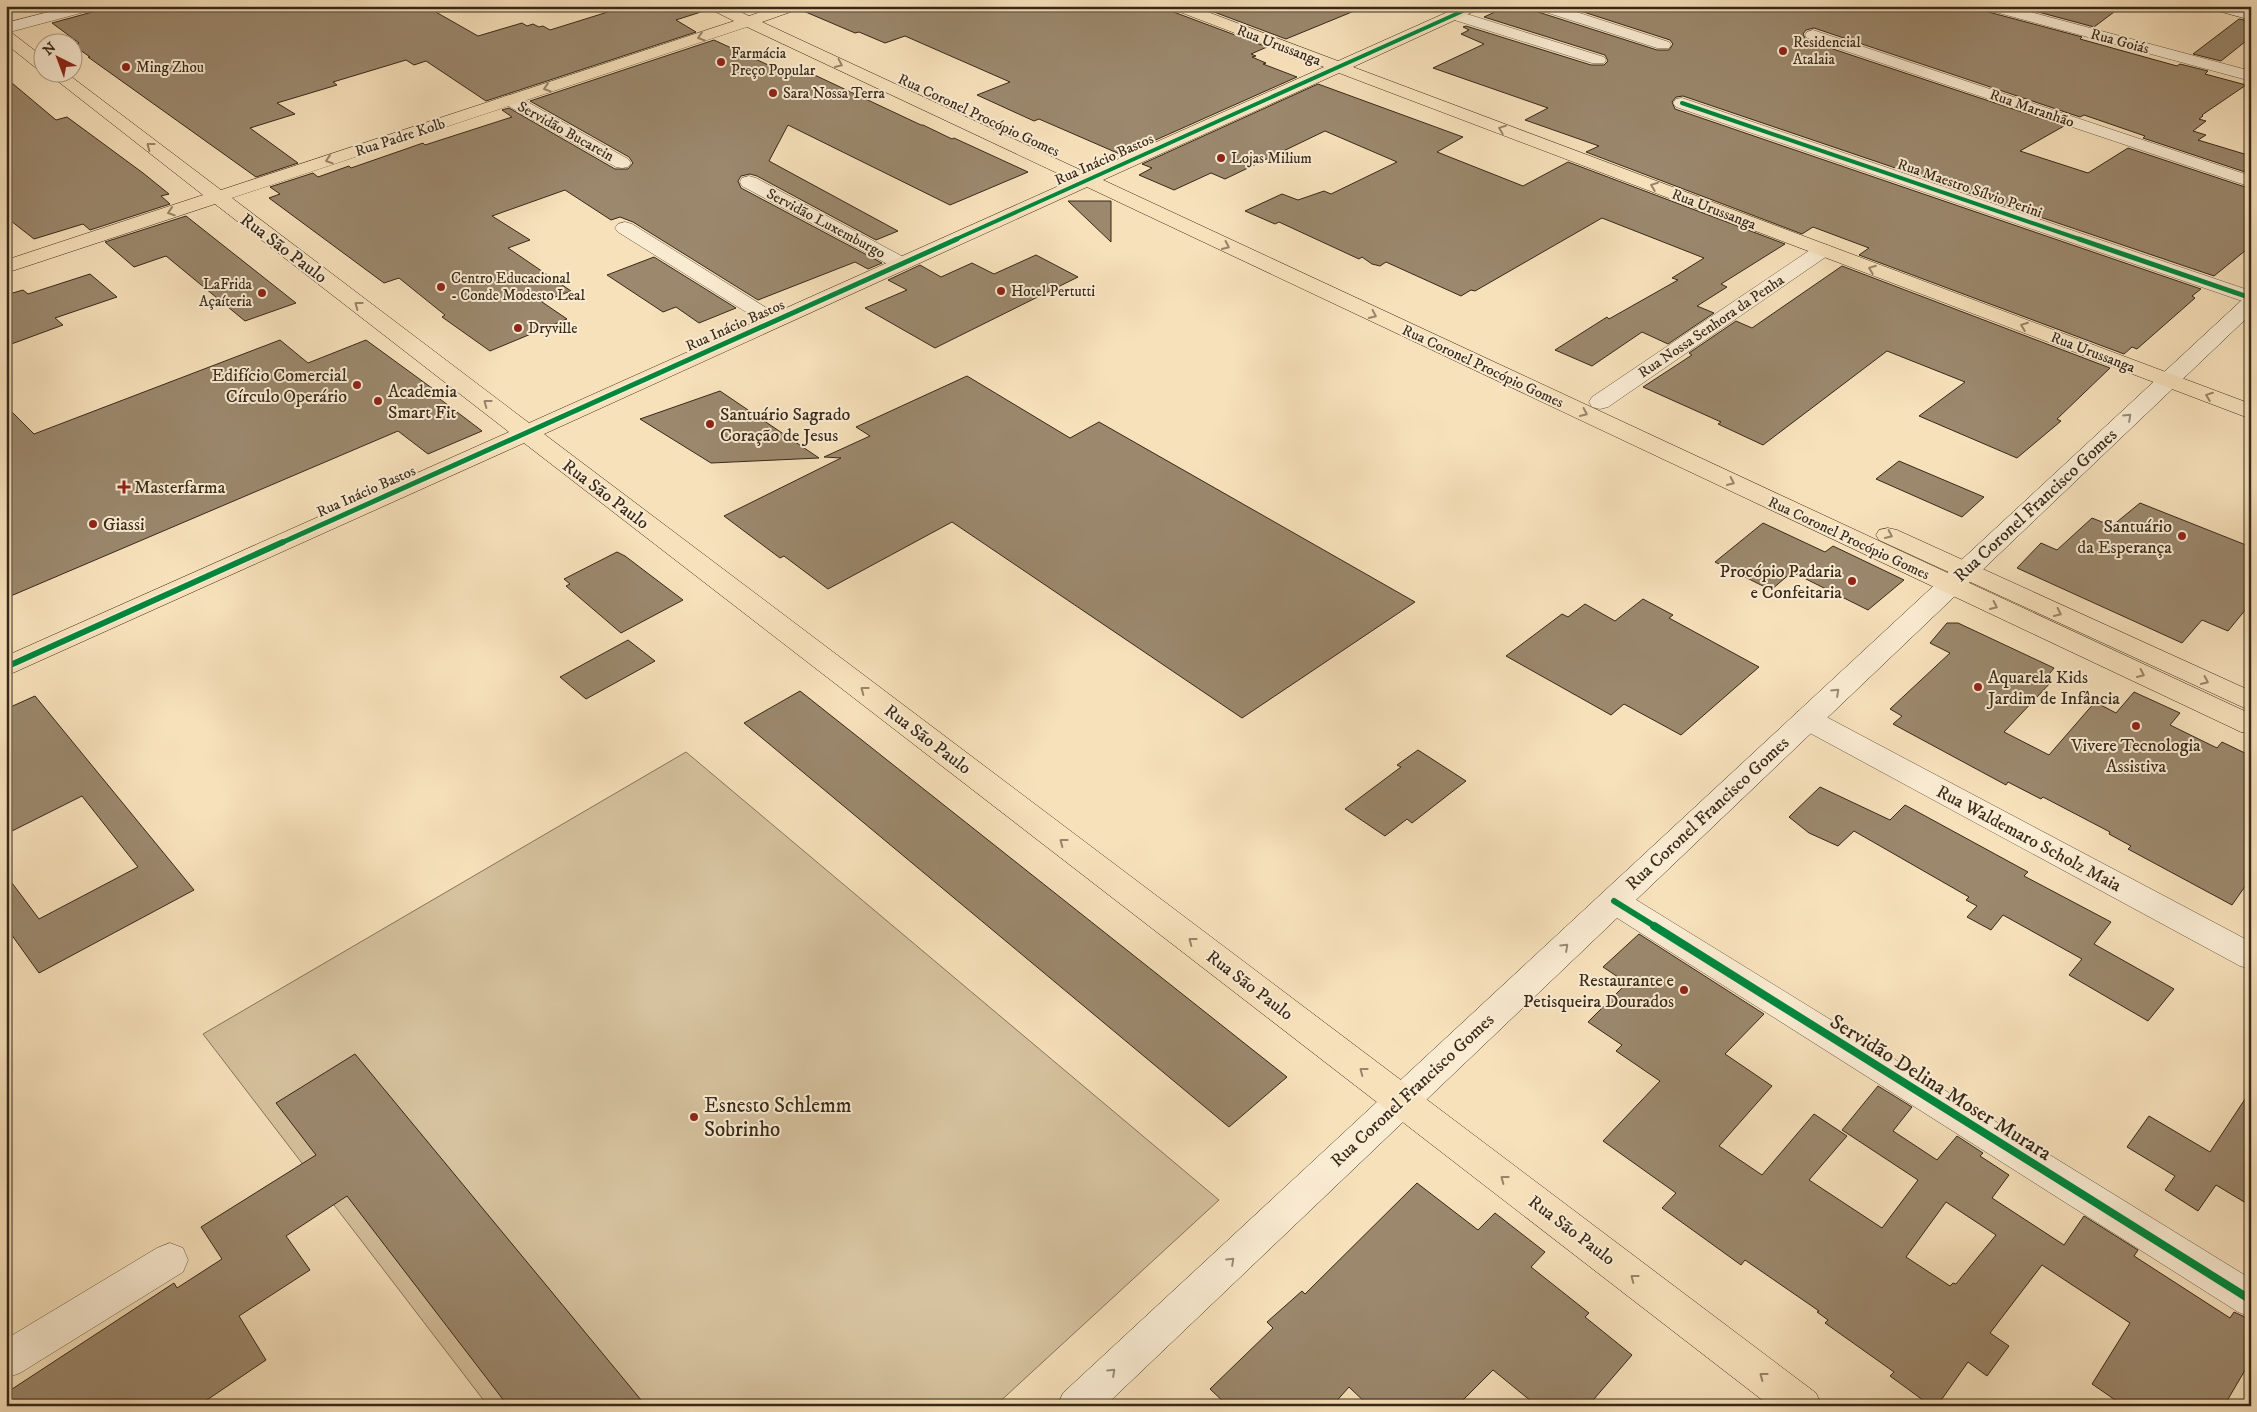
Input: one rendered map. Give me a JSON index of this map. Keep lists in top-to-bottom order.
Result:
{
  "streets": {
    "main road": [
      "Rua Urussanga",
      "Rua Coronel Procópio Gomes",
      "Rua Padre Kolb",
      "Rua Inácio Bastos",
      "Rua São Paulo"
    ],
    "street": [
      "Rua Goiás",
      "Rua Maranhão",
      "Servidão Bucarein",
      "Rua Maestro Sílvio Perini",
      "Servidão Luxemburgo",
      "Rua Nossa Senhora da Penha",
      "Rua Coronel Francisco Gomes",
      "Rua Waldemaro Scholz Maia",
      "Servidão Delina Moser Murara"
    ]
  },
  "crossings": [
    ["Rua Urussanga", "Rua Inácio Bastos"],
    ["Rua Urussanga", "Rua Nossa Senhora da Penha"],
    ["Rua Urussanga", "Rua Coronel Francisco Gomes"],
    ["Rua Coronel Procópio Gomes", "Rua Padre Kolb"],
    ["Rua Coronel Procópio Gomes", "Rua Inácio Bastos"],
    ["Rua Coronel Procópio Gomes", "Rua Nossa Senhora da Penha"],
    ["Rua Coronel Procópio Gomes", "Rua Coronel Francisco Gomes"],
    ["Servidão Bucarein", "Rua Padre Kolb"],
    ["Rua Padre Kolb", "Rua São Paulo"],
    ["Rua Inácio Bastos", "Servidão Luxemburgo"],
    ["Rua Inácio Bastos", "Rua São Paulo"],
    ["Rua São Paulo", "Rua Coronel Francisco Gomes"],
    ["Rua Coronel Francisco Gomes", "Rua Waldemaro Scholz Maia"],
    ["Rua Coronel Francisco Gomes", "Servidão Delina Moser Murara"]
  ],
  "one_way": [
    "Rua Urussanga",
    "Rua Coronel Procópio Gomes",
    "Rua Padre Kolb",
    "Rua São Paulo",
    "Rua Coronel Francisco Gomes"
  ],
  "places": {
    "other": [
      "Residencial Atalaia",
      "Farmácia Preço Popular",
      "Ming Zhou",
      "Sara Nossa Terra",
      "Lojas Milium",
      "Centro Educacional - Conde Modesto Leal",
      "Hotel Pertutti",
      "LaFrida Açaíteria",
      "Dryville",
      "Edifício Comercial Círculo Operário",
      "Academia Smart Fit",
      "Santuário Sagrado Coração de Jesus",
      "Giassi",
      "Santuário da Esperança",
      "Procópio Padaria e Confeitaria",
      "Aquarela Kids Jardim de Infância",
      "Vivere Tecnologia Assistiva",
      "Restaurante e Petisqueira Dourados",
      "Esnesto Schlemm Sobrinho"
    ],
    "health": ["Masterfarma"]
  },
  "north": "top left"
}
